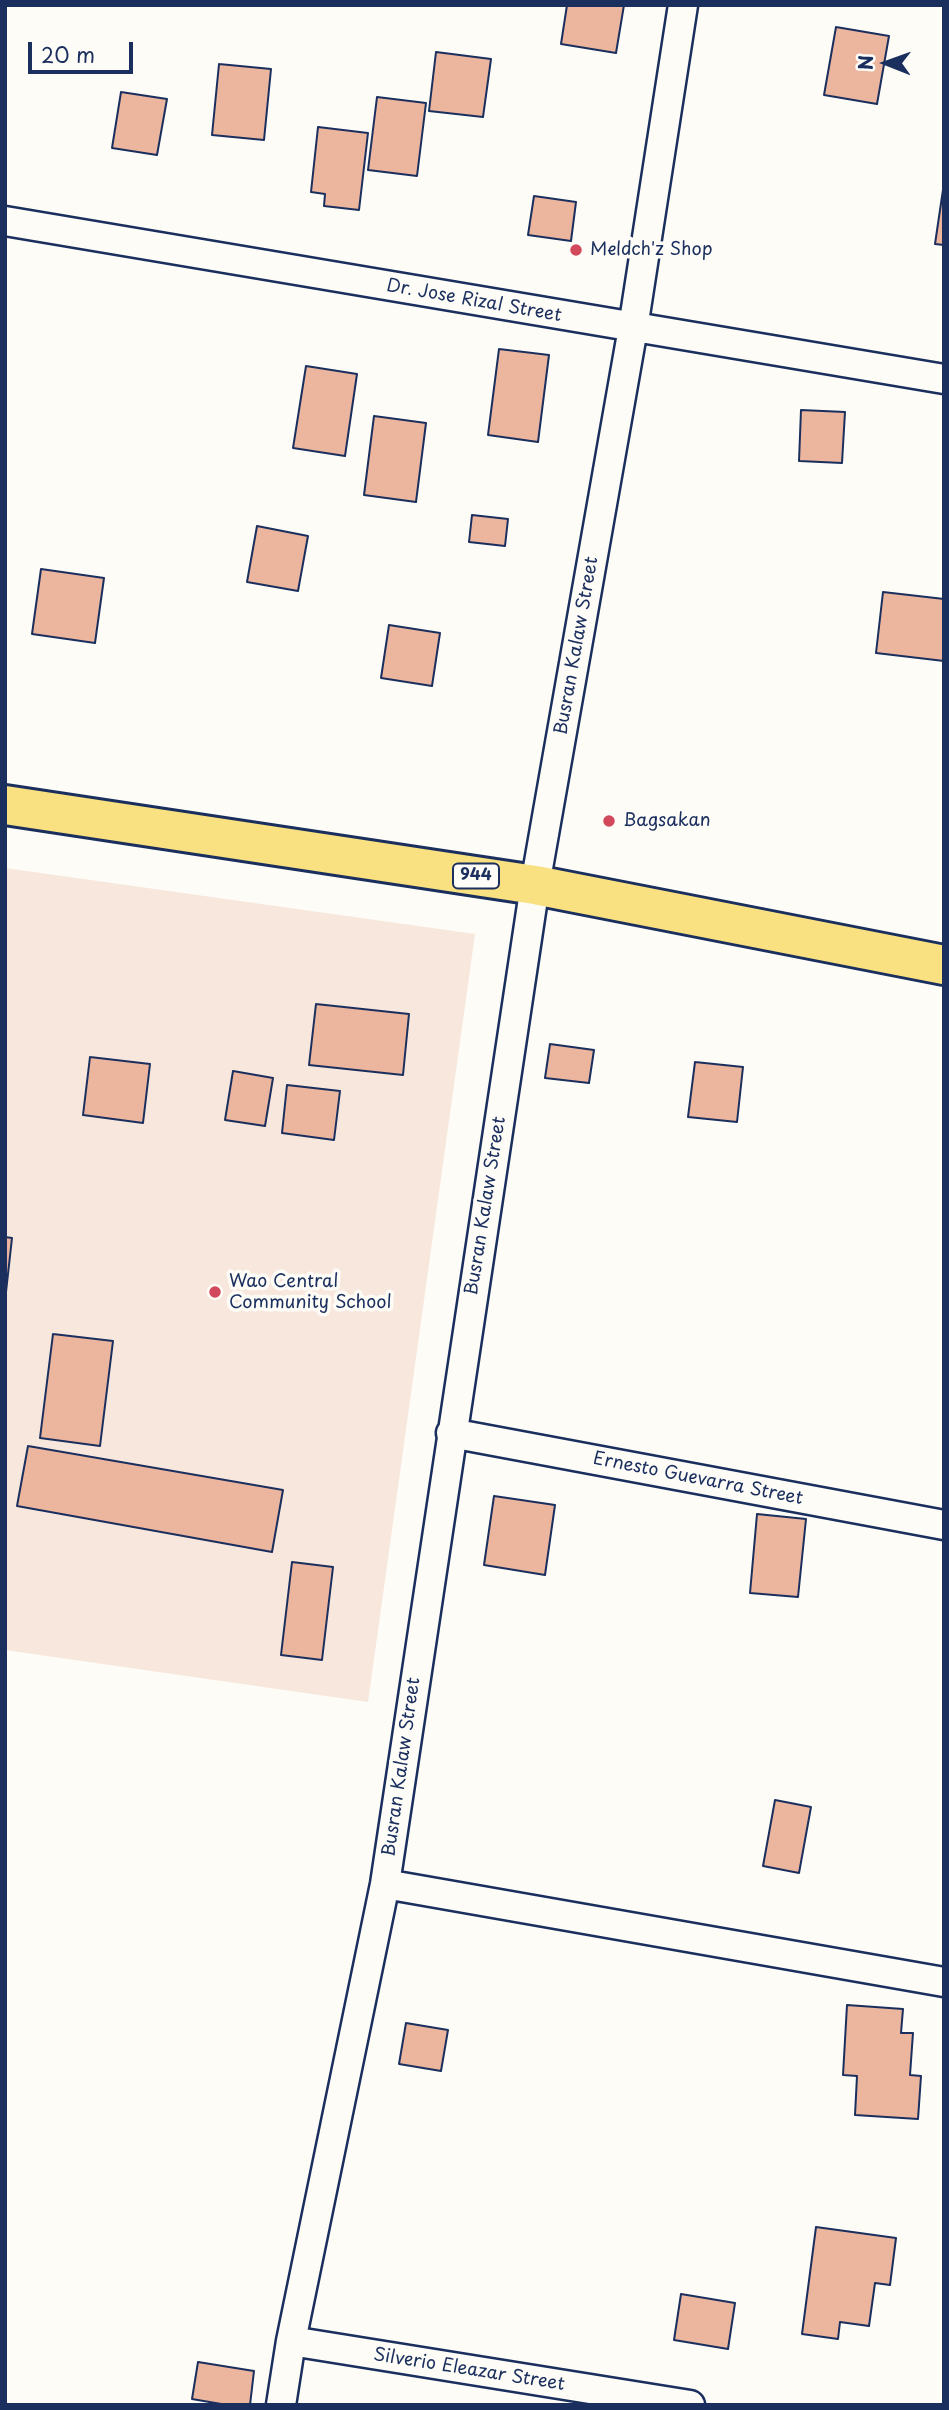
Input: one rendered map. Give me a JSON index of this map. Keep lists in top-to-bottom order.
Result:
{
  "streets": {
    "main road": ["944"],
    "street": [
      "Dr. Jose Rizal Street",
      "Busran Kalaw Street",
      "Ernesto Guevarra Street",
      "Silverio Eleazar Street"
    ]
  },
  "crossings": [
    ["Dr. Jose Rizal Street", "Busran Kalaw Street"],
    ["Busran Kalaw Street", "944"],
    ["Busran Kalaw Street", "Ernesto Guevarra Street"],
    ["Busran Kalaw Street", "Silverio Eleazar Street"]
  ],
  "places": ["Meldch'z Shop", "Bagsakan", "Wao Central Community School"],
  "scale_bar": "20 m",
  "north": "left"
}
